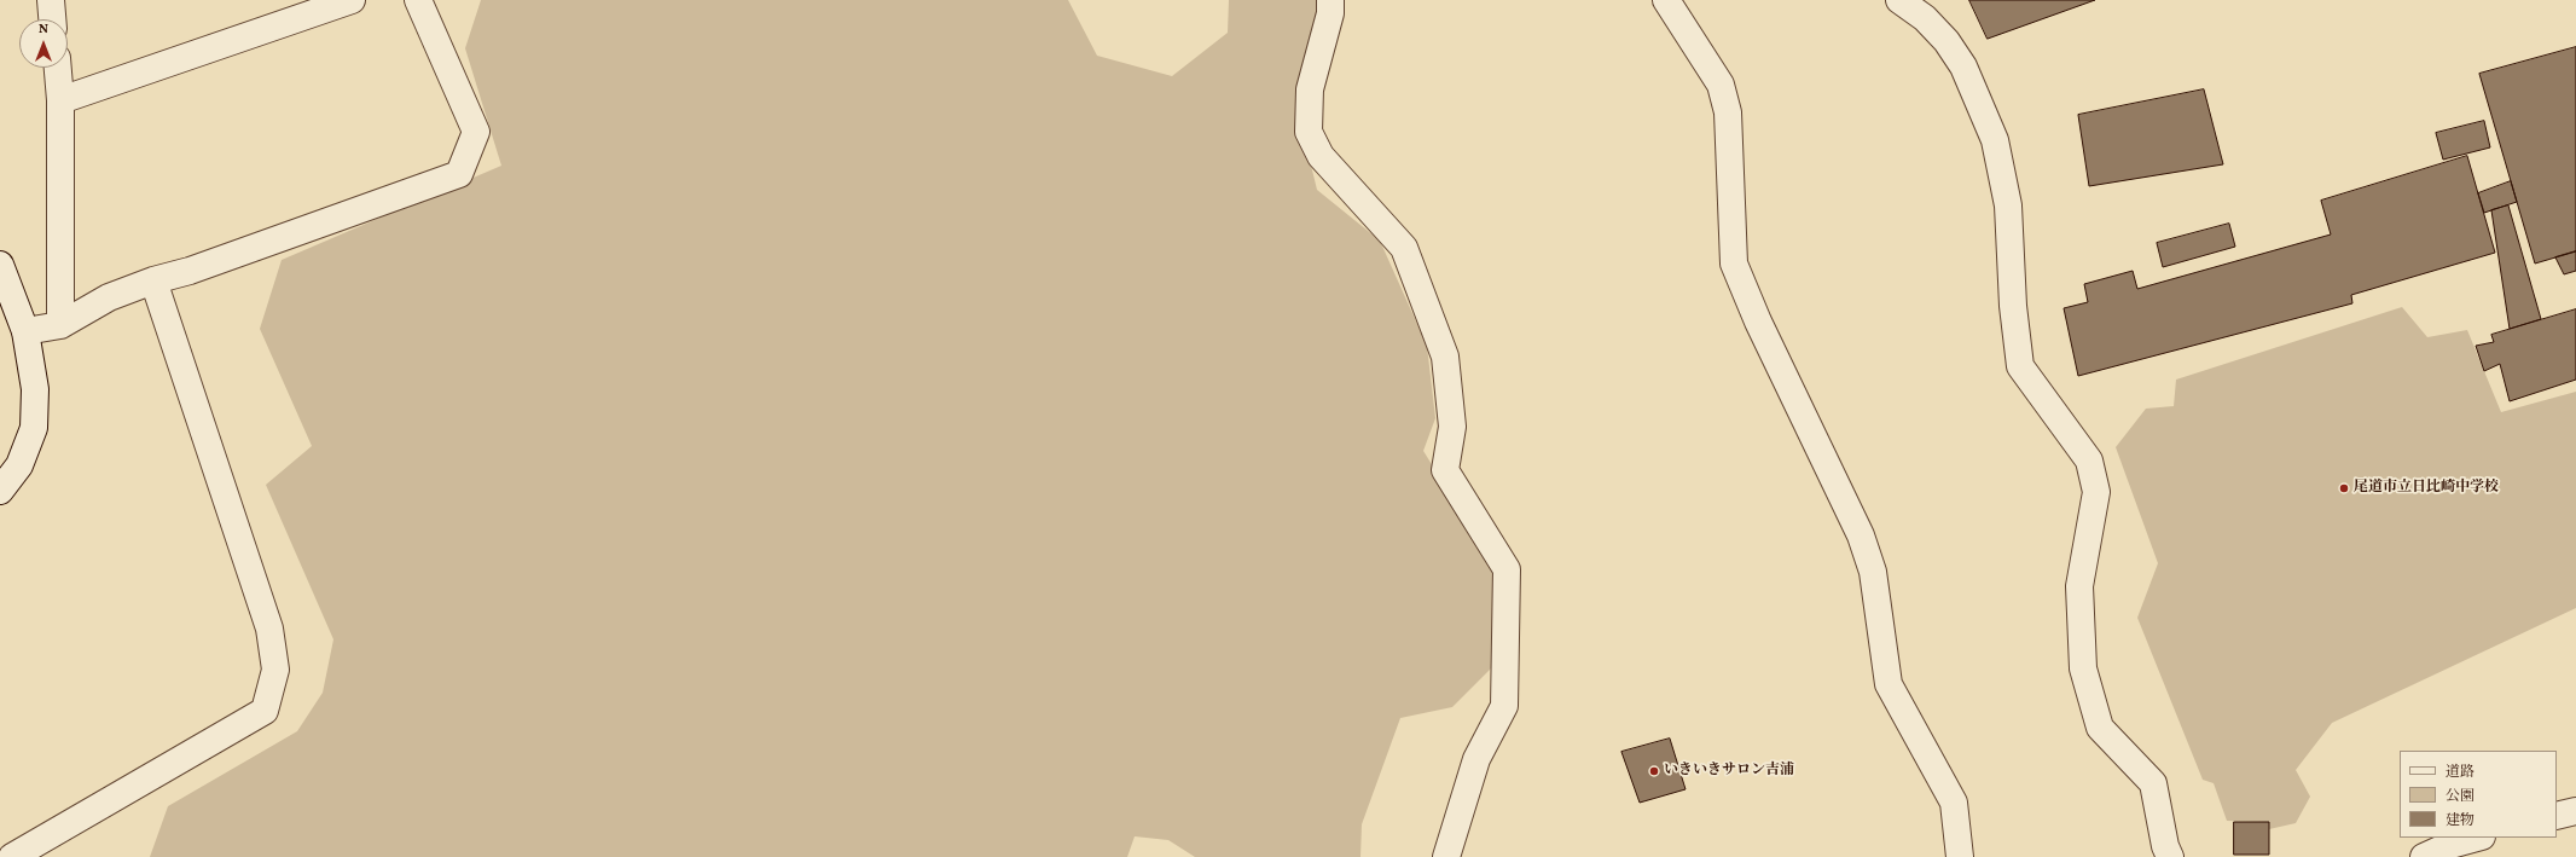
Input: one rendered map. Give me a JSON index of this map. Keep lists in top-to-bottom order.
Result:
{
  "places": ["尾道市立日比崎中学校", "いきいきサロン吉浦"],
  "legend": ["道路", "公園", "建物"],
  "north": "top"
}
